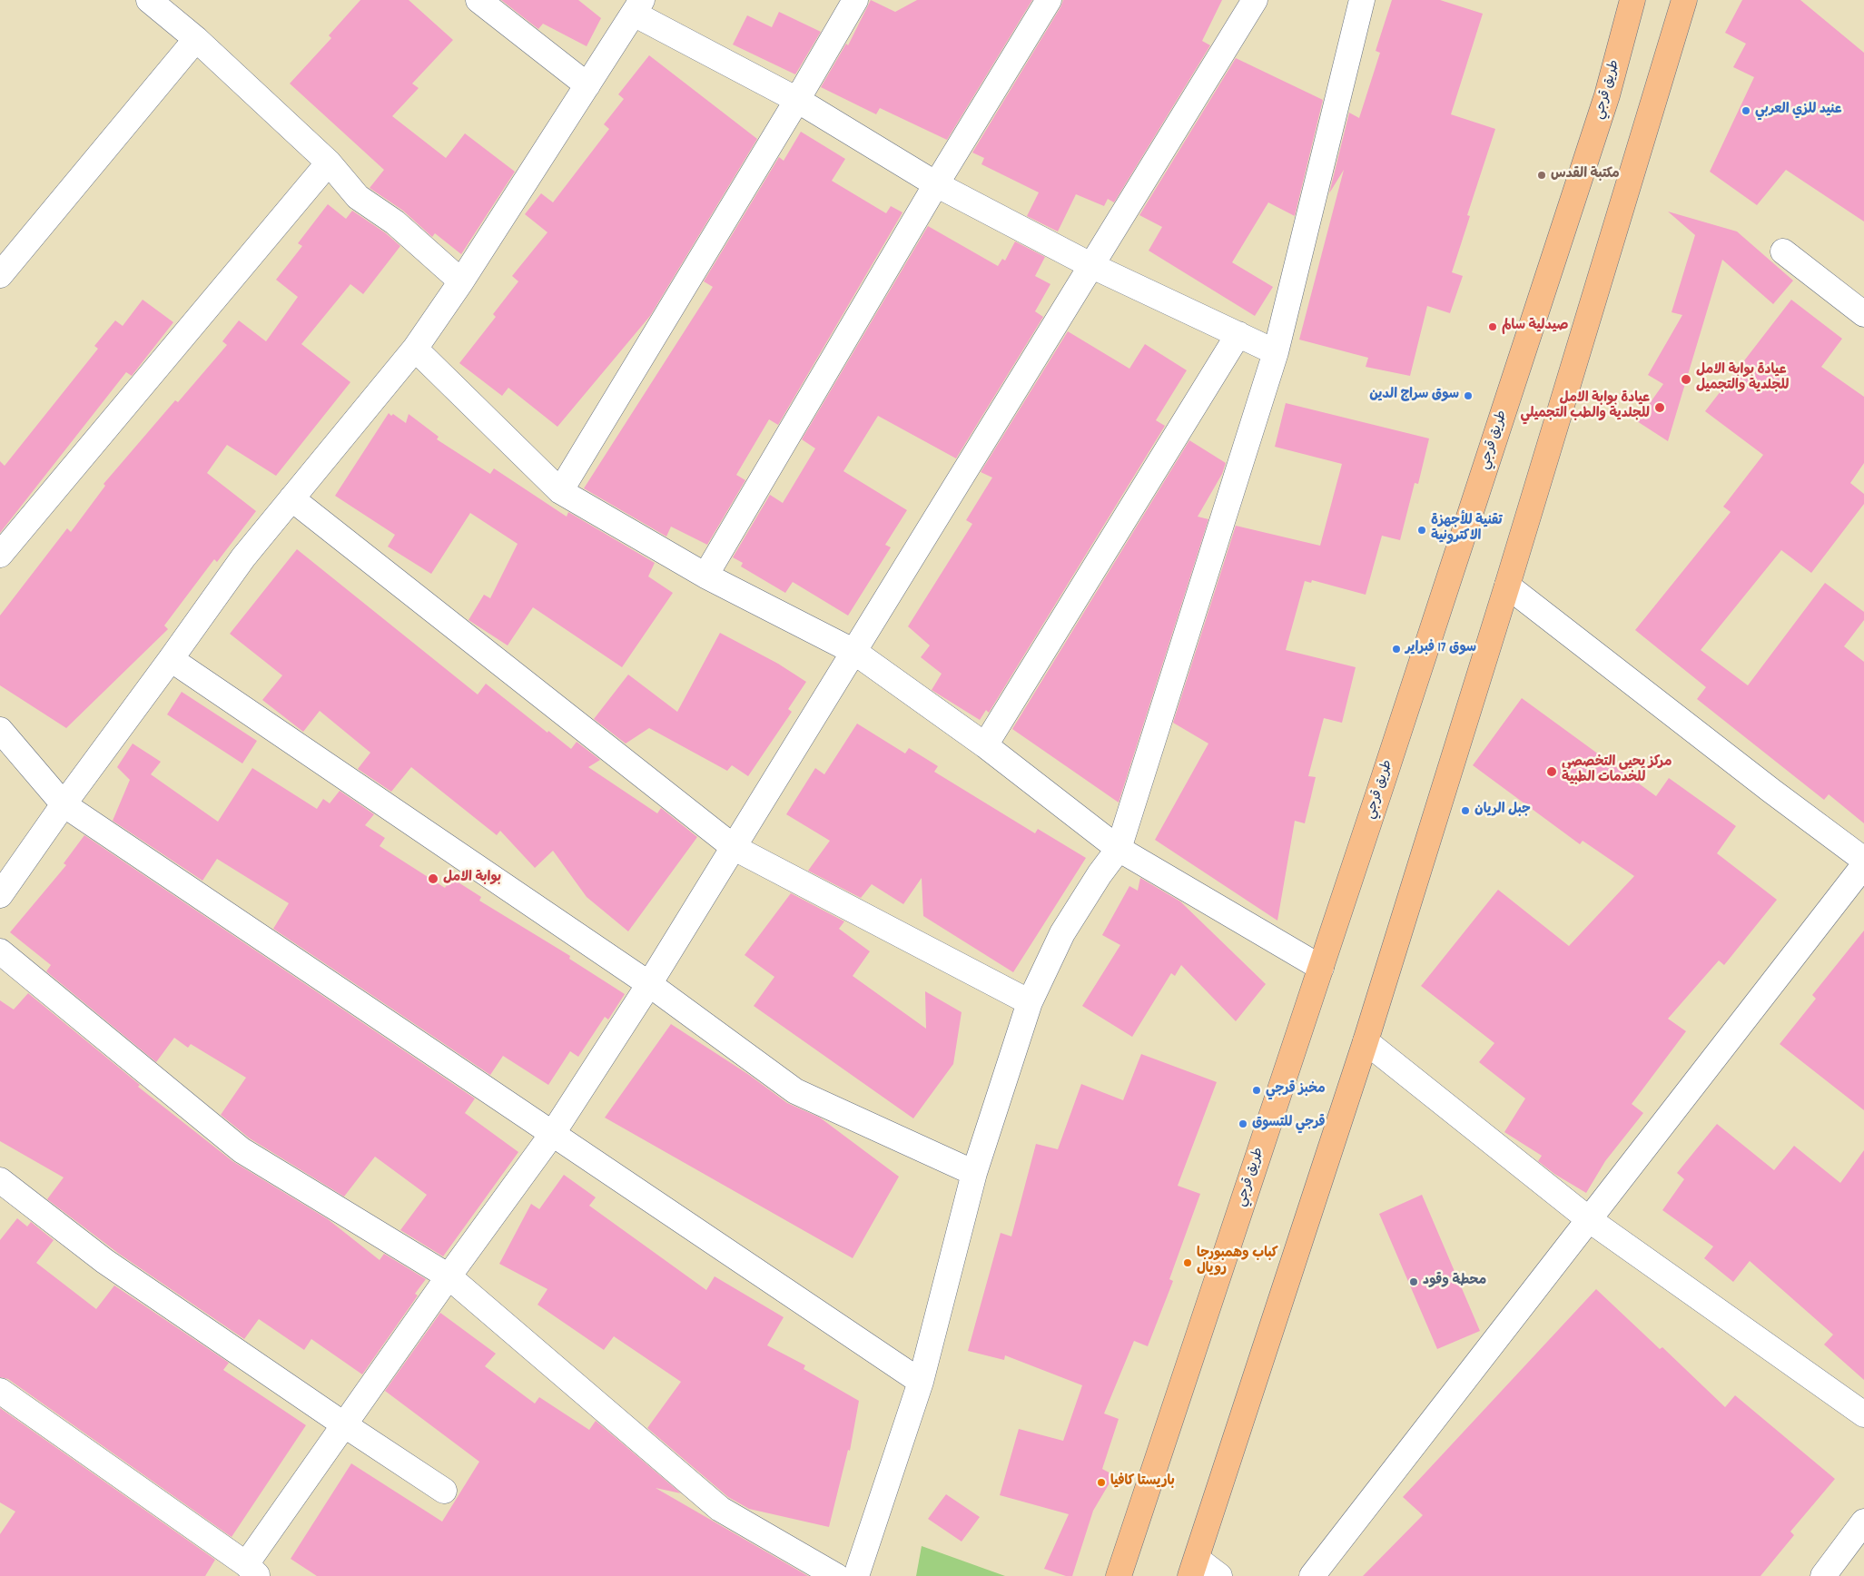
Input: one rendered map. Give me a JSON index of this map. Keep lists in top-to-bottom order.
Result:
{
  "streets": {
    "highway": ["طريق قرجي"]
  },
  "places": [
    "عنيد للزي العربي",
    "مكتبة القدس",
    "صيدلية سالم",
    "عيادة بوابة الامل للجلدية والتجميل",
    "سوق سراج الدين",
    "عيادة بوابة الامل للجلدية والطب التجميلي",
    "تقنية للأجهزة الاكترونية",
    "سوق 17 فبراير",
    "مركز يحيى التخصصي للخدمات الطبية",
    "جبل الريان",
    "بوابة الامل",
    "مخبز قرجي",
    "قرجي للتسوق",
    "كباب وهمبورجا رويال",
    "محطة وقود",
    "باريستا كافيا"
  ]
}
